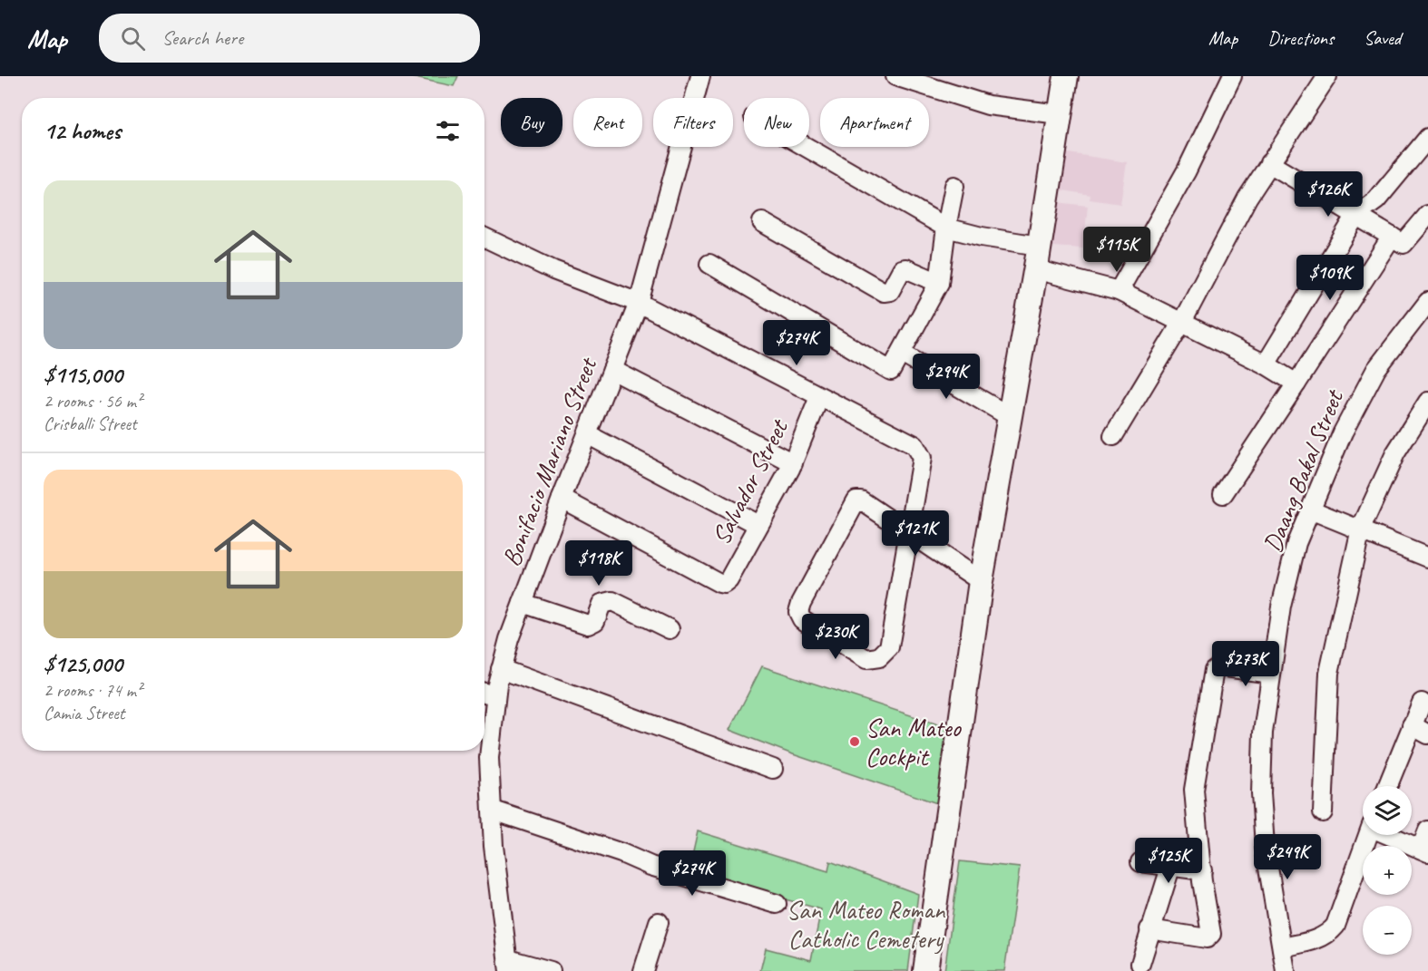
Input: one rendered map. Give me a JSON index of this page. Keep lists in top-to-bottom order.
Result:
{
  "streets": {
    "street": ["Bonifacio Mariano Street", "Daang Bakal Street", "Salvador Street"]
  },
  "crossings": [
    ["Bonifacio Mariano Street", "Salvador Street"]
  ],
  "parks": ["San Mateo Roman Catholic Cemetery"],
  "places": ["San Mateo Cockpit"],
  "page": {
    "header": "Map",
    "search": "Search here",
    "nav": ["Map", "Directions", "Saved"],
    "chip": [
      "Buy",
      "Rent",
      "Filters",
      "New",
      "Apartment"
    ],
    "heading": "12 homes",
    "list": [
      {
        "name": "$115,000",
        "note": "2 rooms · 56 m² · Crisballi Street"
      },
      {
        "name": "$125,000",
        "note": "2 rooms · 74 m² · Camia Street"
      }
    ],
    "price": [
      "$126K",
      "$115K",
      "$109K",
      "$274K",
      "$294K",
      "$121K",
      "$118K",
      "$230K",
      "$273K",
      "$249K",
      "$125K",
      "$274K"
    ],
    "map_buttons": ["+", "−"]
  }
}
